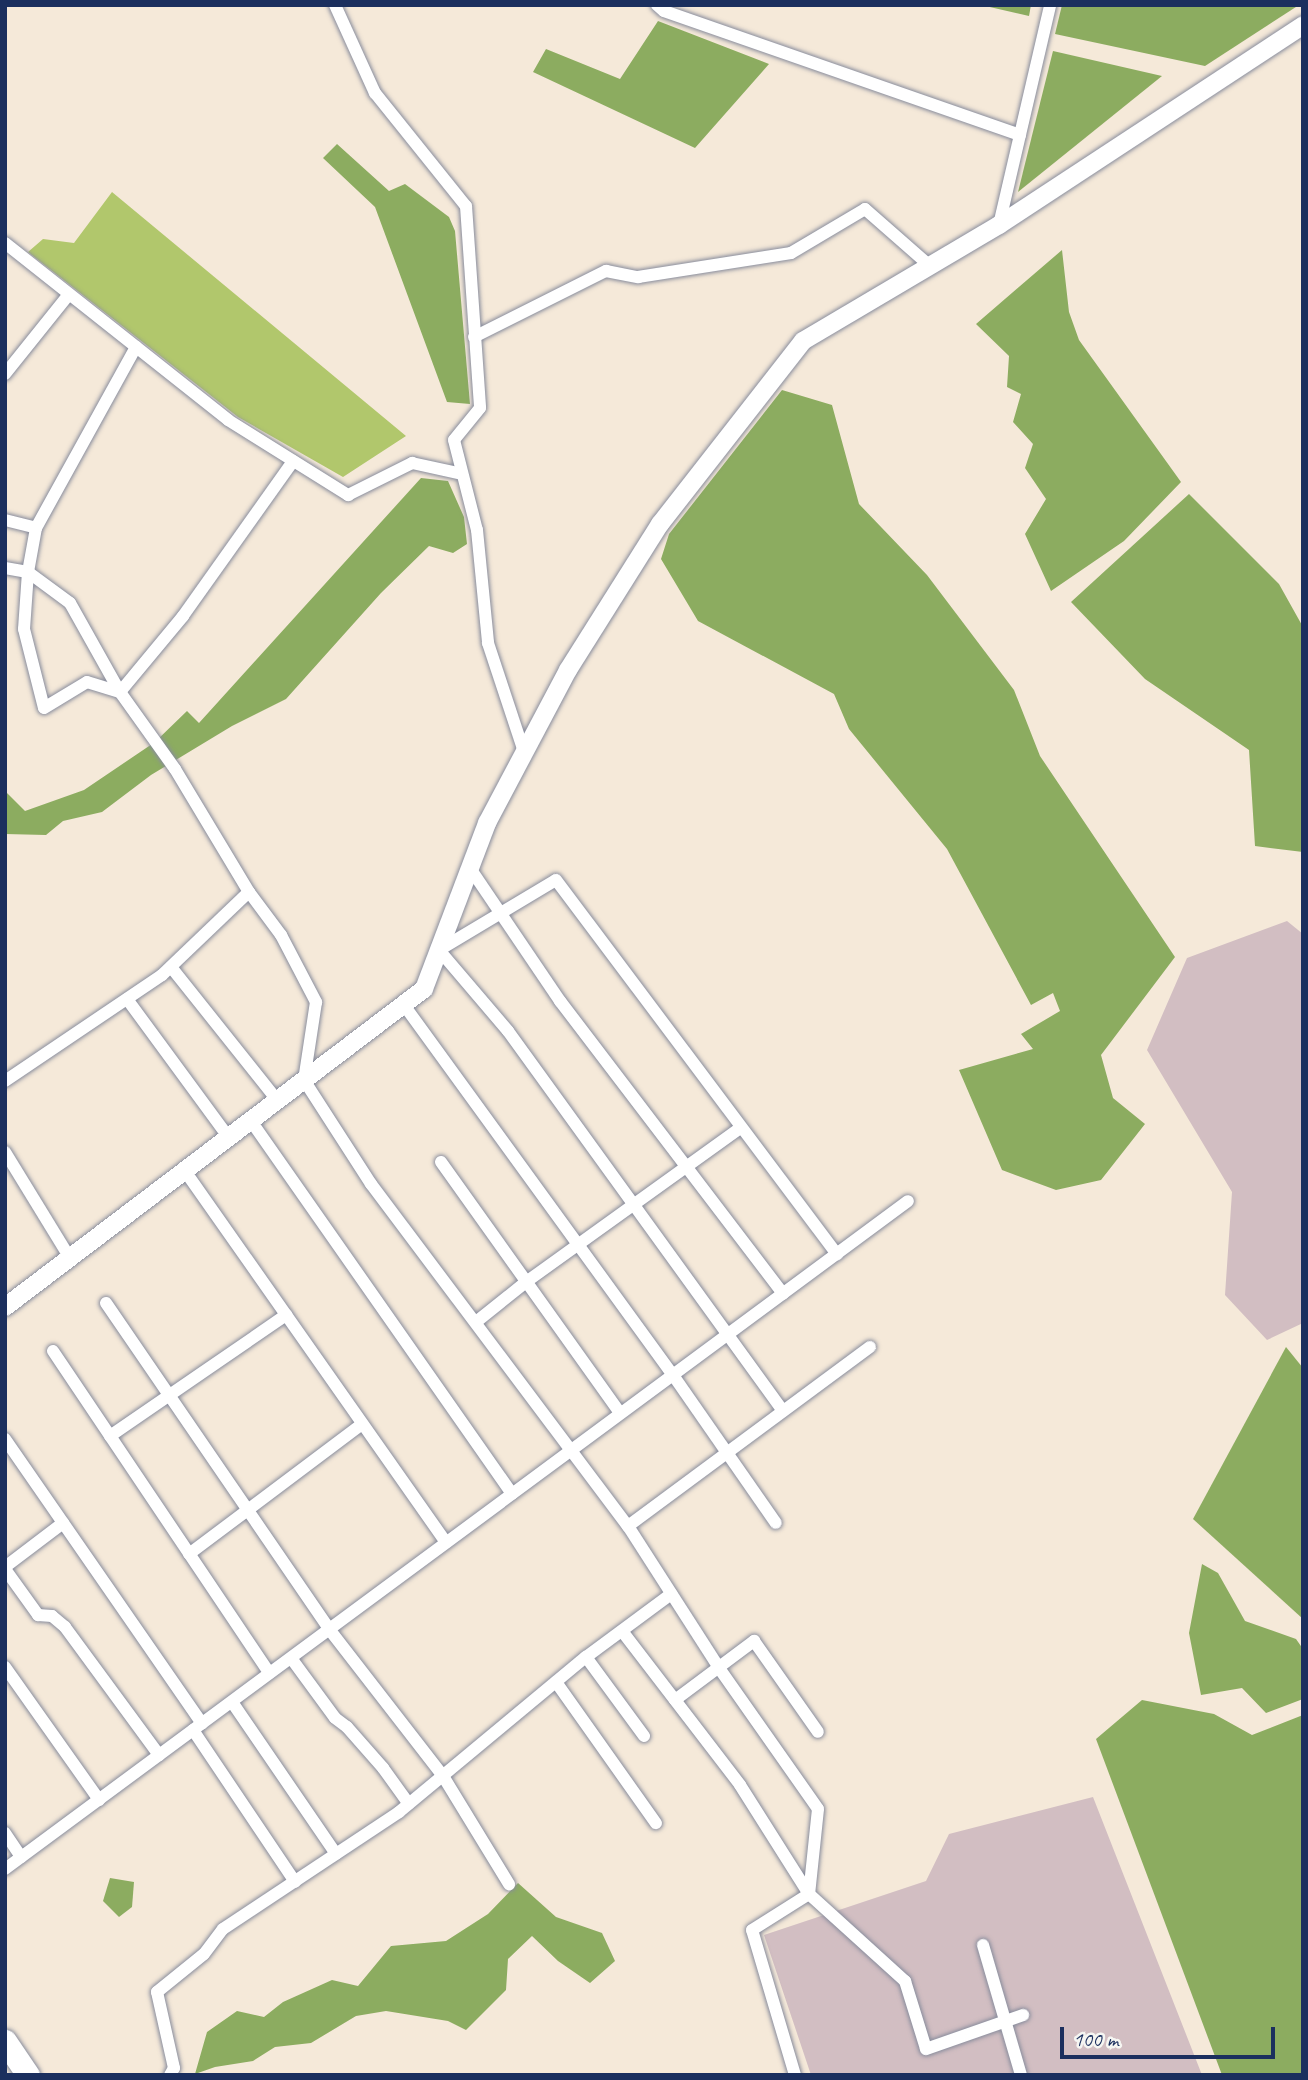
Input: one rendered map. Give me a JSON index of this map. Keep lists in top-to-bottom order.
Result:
{
  "scale_bar": "100 m"
}
